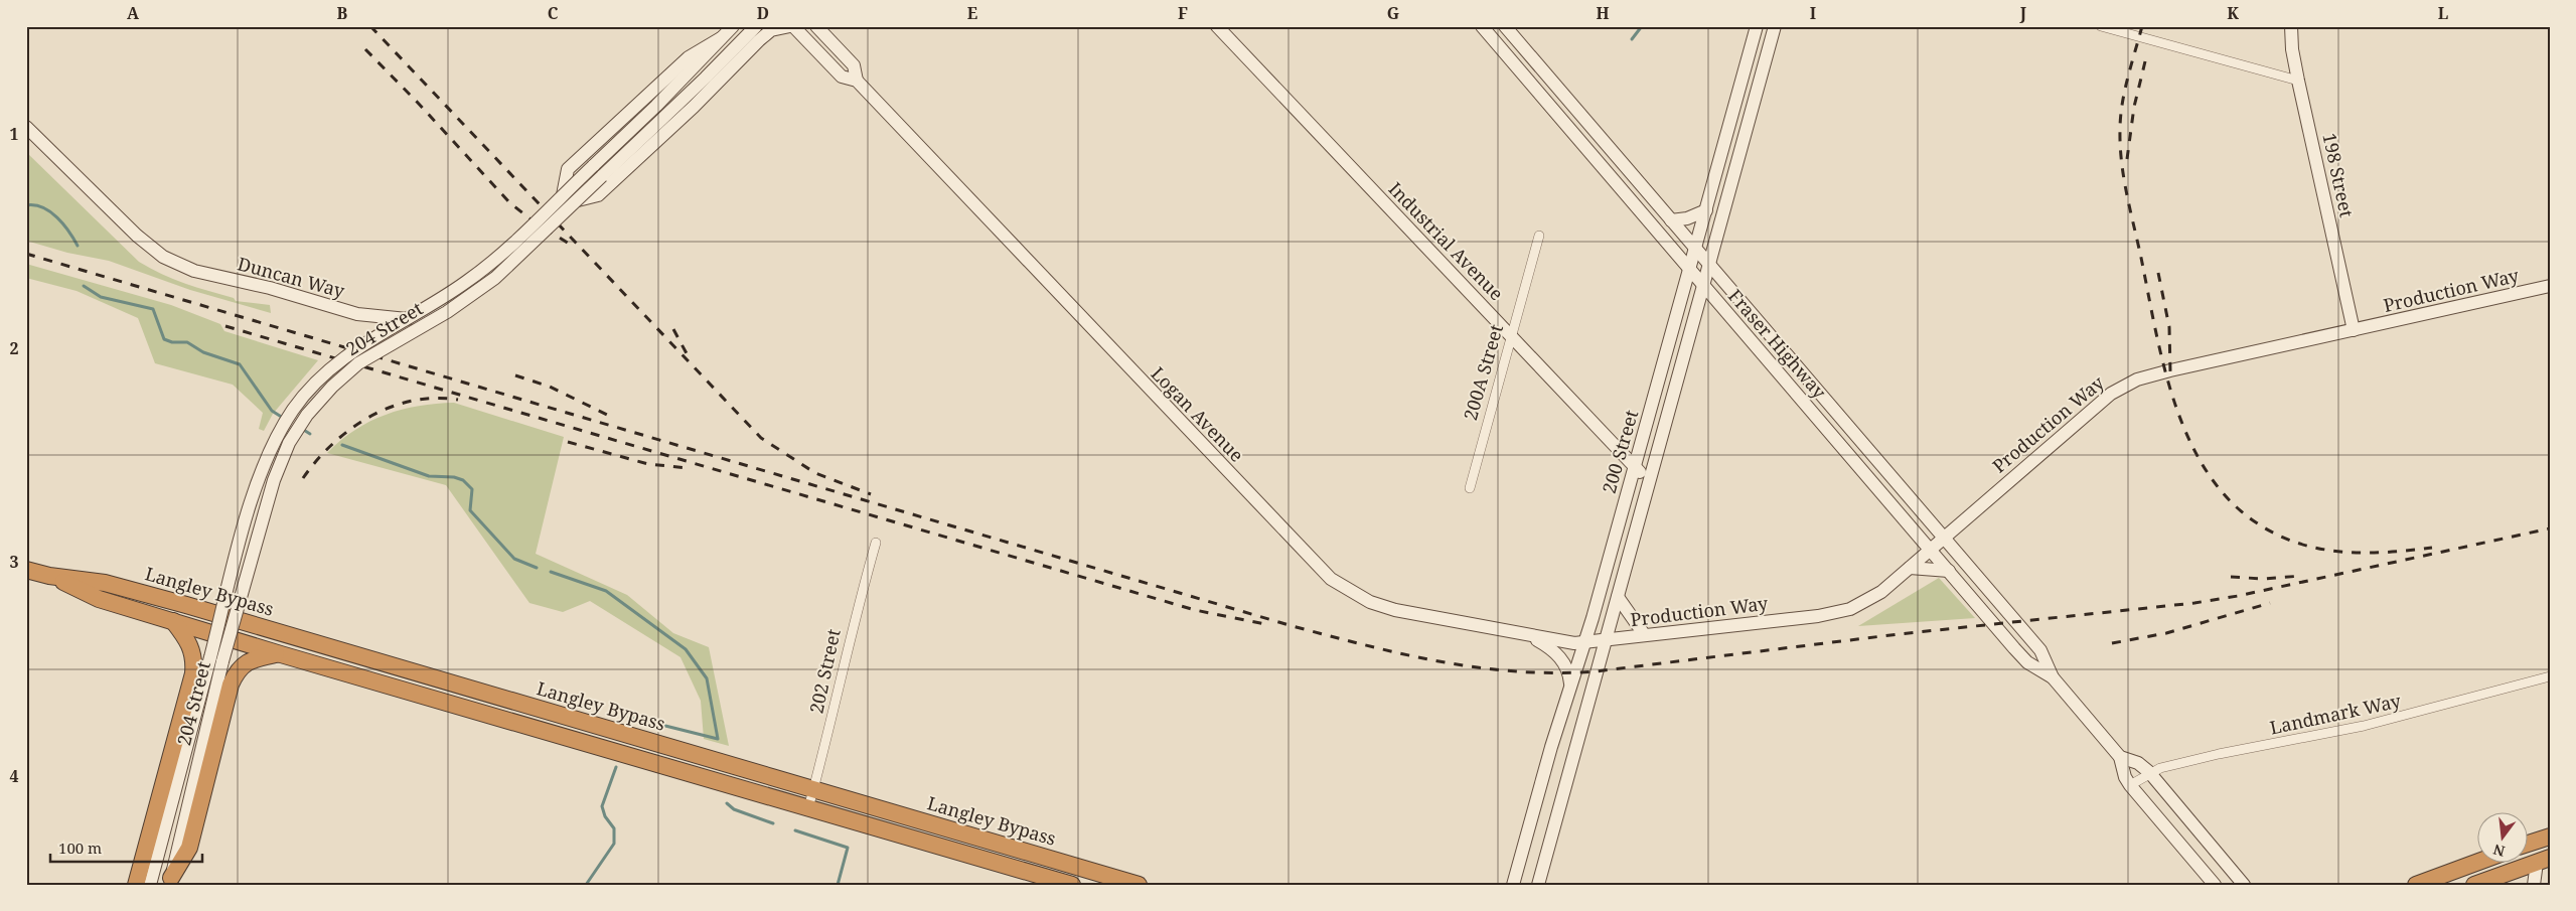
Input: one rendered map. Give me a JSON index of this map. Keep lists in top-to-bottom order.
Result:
{
  "streets": {
    "highway": ["Langley Bypass"],
    "main road": [
      "198 Street",
      "Industrial Avenue",
      "Duncan Way",
      "Production Way",
      "204 Street",
      "Fraser Highway",
      "Logan Avenue",
      "200 Street"
    ],
    "street": ["200A Street", "202 Street", "Landmark Way"]
  },
  "crossings": [
    ["198 Street", "Production Way"],
    ["Industrial Avenue", "200A Street"],
    ["Industrial Avenue", "200 Street"],
    ["Production Way", "Fraser Highway"],
    ["Production Way", "Logan Avenue"],
    ["Production Way", "200 Street"],
    ["Fraser Highway", "200 Street"],
    ["Fraser Highway", "Landmark Way"],
    ["Logan Avenue", "200 Street"],
    ["Langley Bypass", "202 Street"]
  ],
  "scale_bar": "100 m",
  "north": "bottom",
  "grid": {
    "columns": [
      "A",
      "B",
      "C",
      "D",
      "E",
      "F",
      "G",
      "H",
      "I",
      "J",
      "K",
      "L"
    ],
    "rows": [
      "1",
      "2",
      "3",
      "4"
    ]
  }
}
